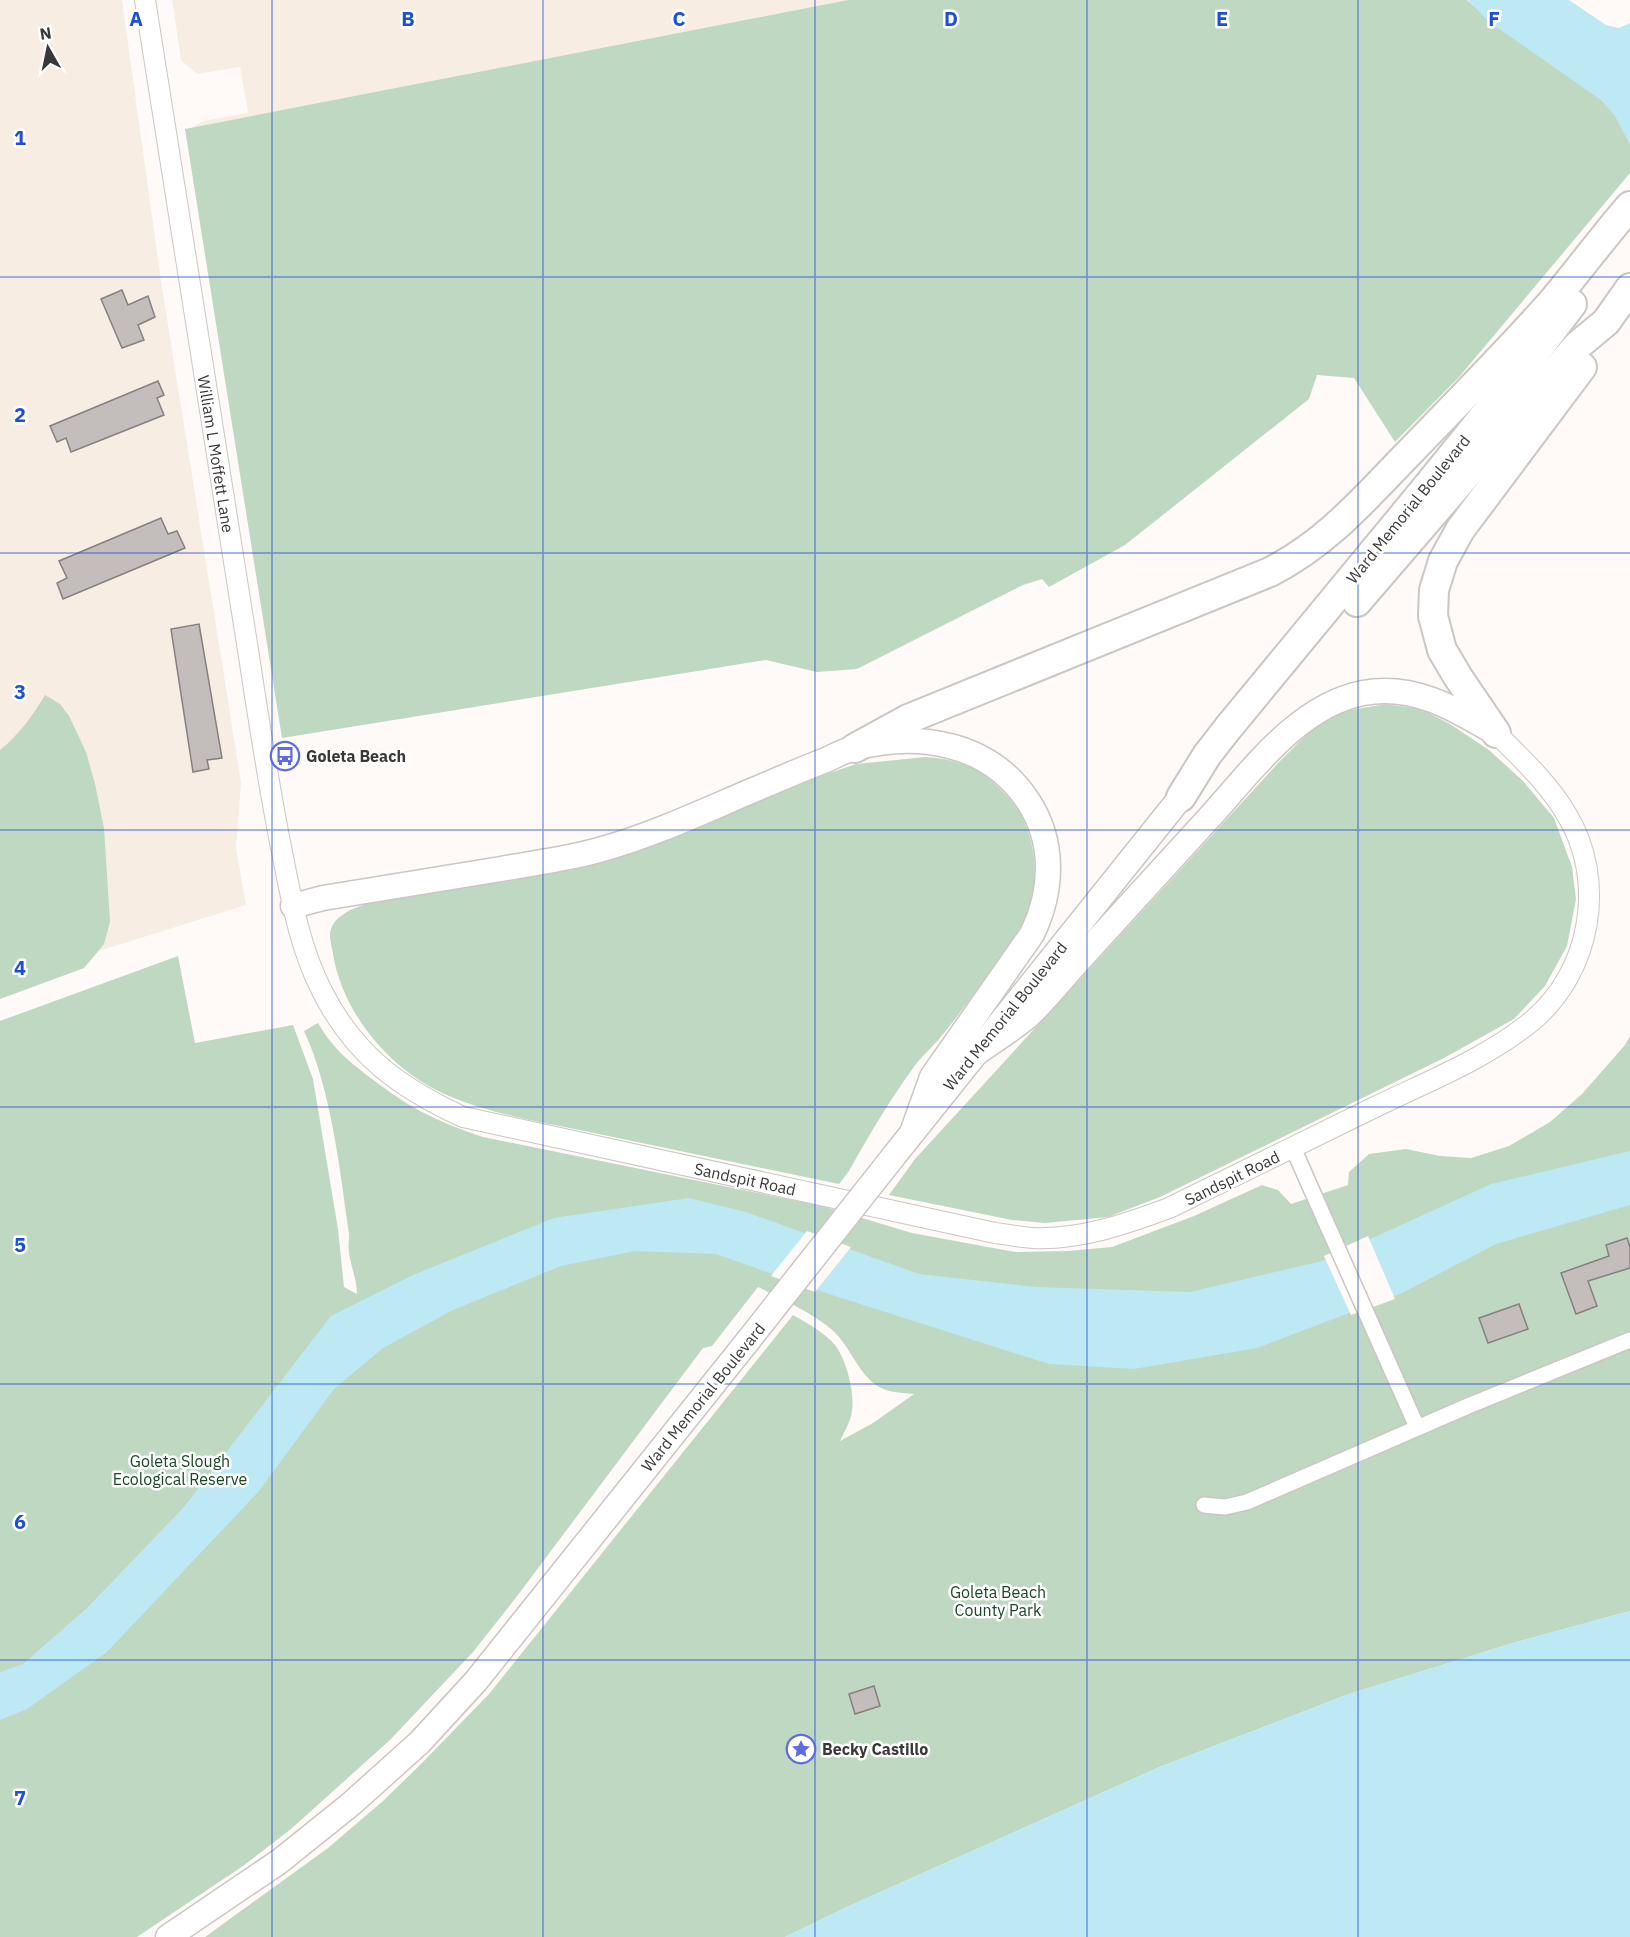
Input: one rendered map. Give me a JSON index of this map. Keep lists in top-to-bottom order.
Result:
{
  "streets": {
    "highway": ["Ward Memorial Boulevard"],
    "street": ["William L Moffett Lane", "Sandspit Road"]
  },
  "crossings": [
    ["William L Moffett Lane", "Sandspit Road"]
  ],
  "parks": ["Goleta Slough Ecological Reserve", "Goleta Beach County Park"],
  "places": {
    "bus stop": ["Goleta Beach"],
    "place": ["Becky Castillo"]
  },
  "north": "top",
  "grid": {
    "columns": [
      "A",
      "B",
      "C",
      "D",
      "E",
      "F"
    ],
    "rows": [
      "1",
      "2",
      "3",
      "4",
      "5",
      "6",
      "7"
    ]
  }
}
